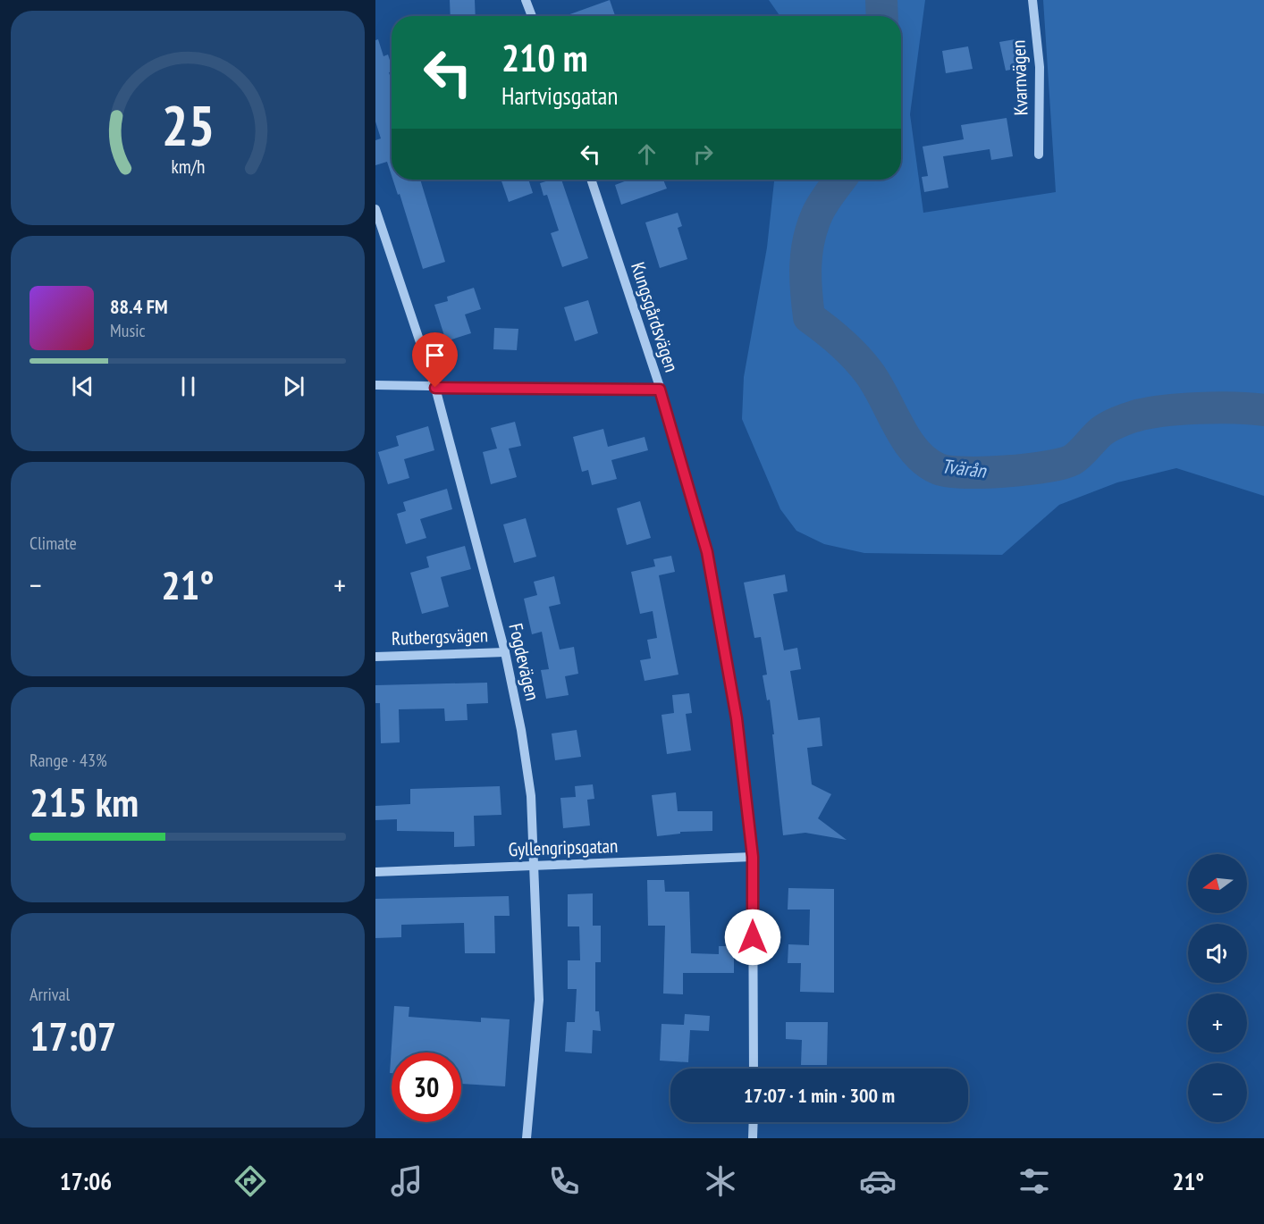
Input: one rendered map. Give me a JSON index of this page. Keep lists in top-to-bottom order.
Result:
{
  "streets": {
    "street": [
      "Kvarnvägen",
      "Kungsgårdsvägen",
      "Rutbergsvägen",
      "Fogdevägen",
      "Gyllengripsgatan"
    ]
  },
  "crossings": [
    ["Kungsgårdsvägen", "Gyllengripsgatan"],
    ["Rutbergsvägen", "Fogdevägen"],
    ["Fogdevägen", "Gyllengripsgatan"]
  ],
  "water": ["Tvärån"],
  "north": "left",
  "page": {
    "turn": ["210 m", "Hartvigsgatan"],
    "song": ["88.4 FM", "Music"],
    "tile": [
      "Climate",
      ["Range · 43%", "215 km"],
      ["Arrival", "17:07"]
    ],
    "heat": ["−", "21°", "+"],
    "map_buttons": ["+", "−"],
    "limit": "30",
    "trip": "17:07 · 1 min · 300 m",
    "tabs": ["17:06", "21°"],
    "gauge": ["25", "km/h"]
  }
}
